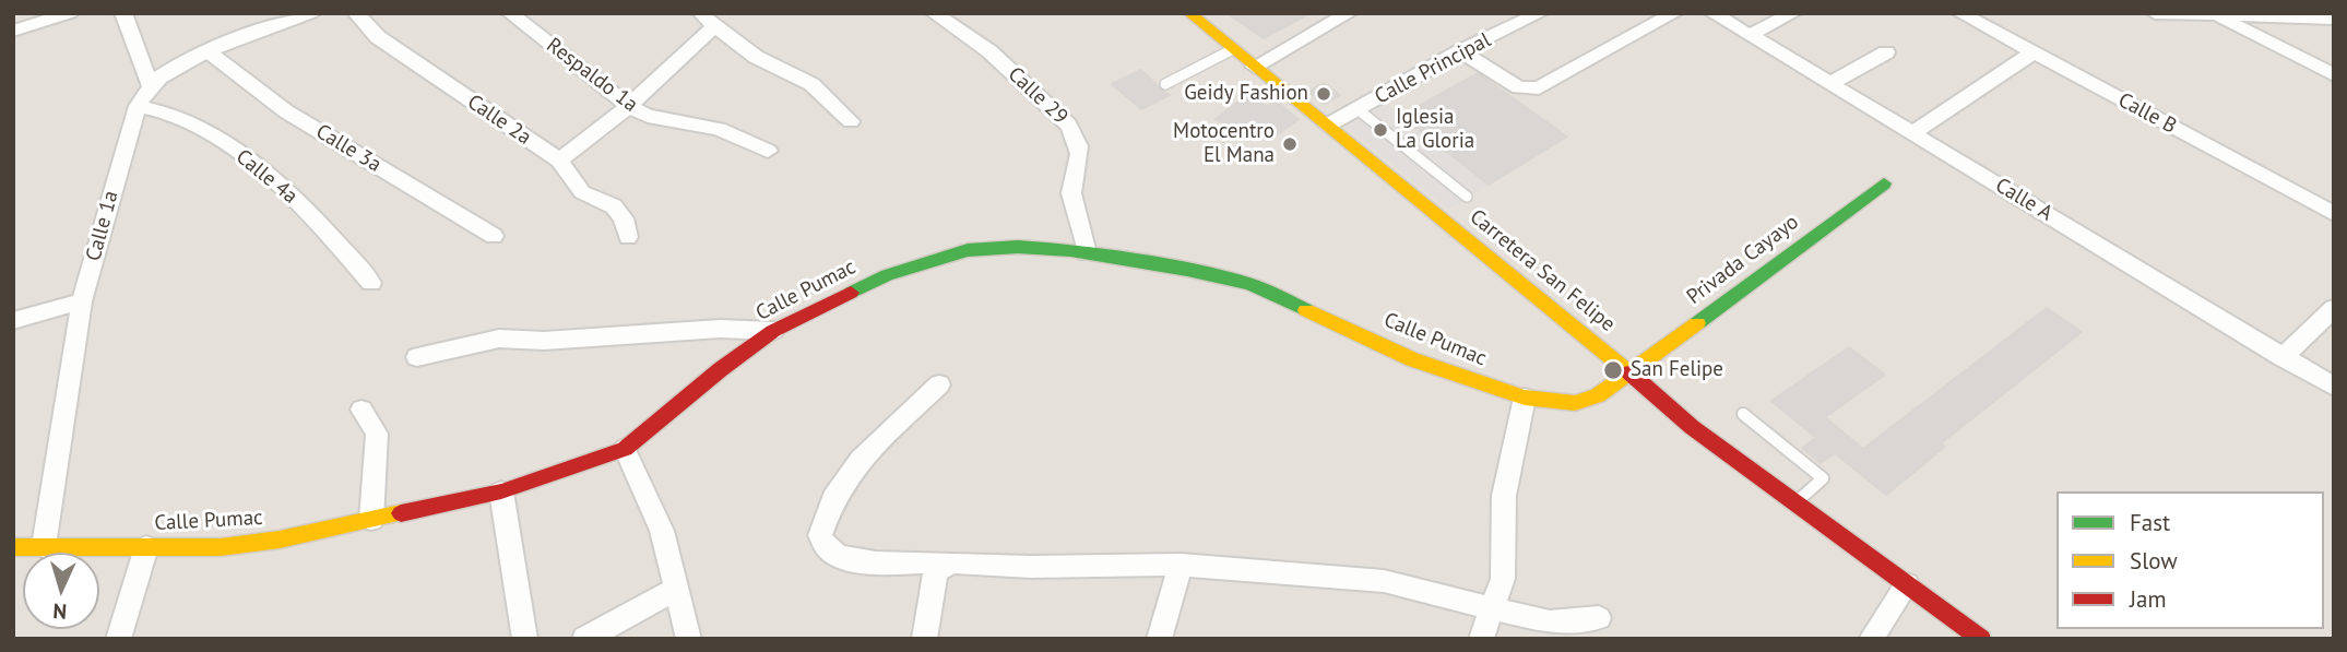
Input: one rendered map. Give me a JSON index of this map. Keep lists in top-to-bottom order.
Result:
{
  "streets": {
    "street": [
      "Calle Principal",
      "Respaldo 1a",
      "Calle 29",
      "Calle B",
      "Calle 2a",
      "Calle 3a",
      "Calle 4a",
      "Calle A",
      "Calle 1a",
      "Privada Cayayo",
      "Carretera San Felipe",
      "Calle Pumac"
    ]
  },
  "crossings": [
    ["Calle Principal", "Carretera San Felipe"],
    ["Calle 29", "Calle Pumac"],
    ["Calle 3a", "Calle 1a"],
    ["Calle 4a", "Calle 1a"],
    ["Calle 1a", "Calle Pumac"],
    ["Privada Cayayo", "Carretera San Felipe"],
    ["Privada Cayayo", "Calle Pumac"],
    ["Carretera San Felipe", "Calle Pumac"]
  ],
  "places": [
    "Geidy Fashion",
    "Iglesia La Gloria",
    "Motocentro El Mana",
    "San Felipe"
  ],
  "legend": ["Fast", "Slow", "Jam"],
  "north": "bottom"
}
